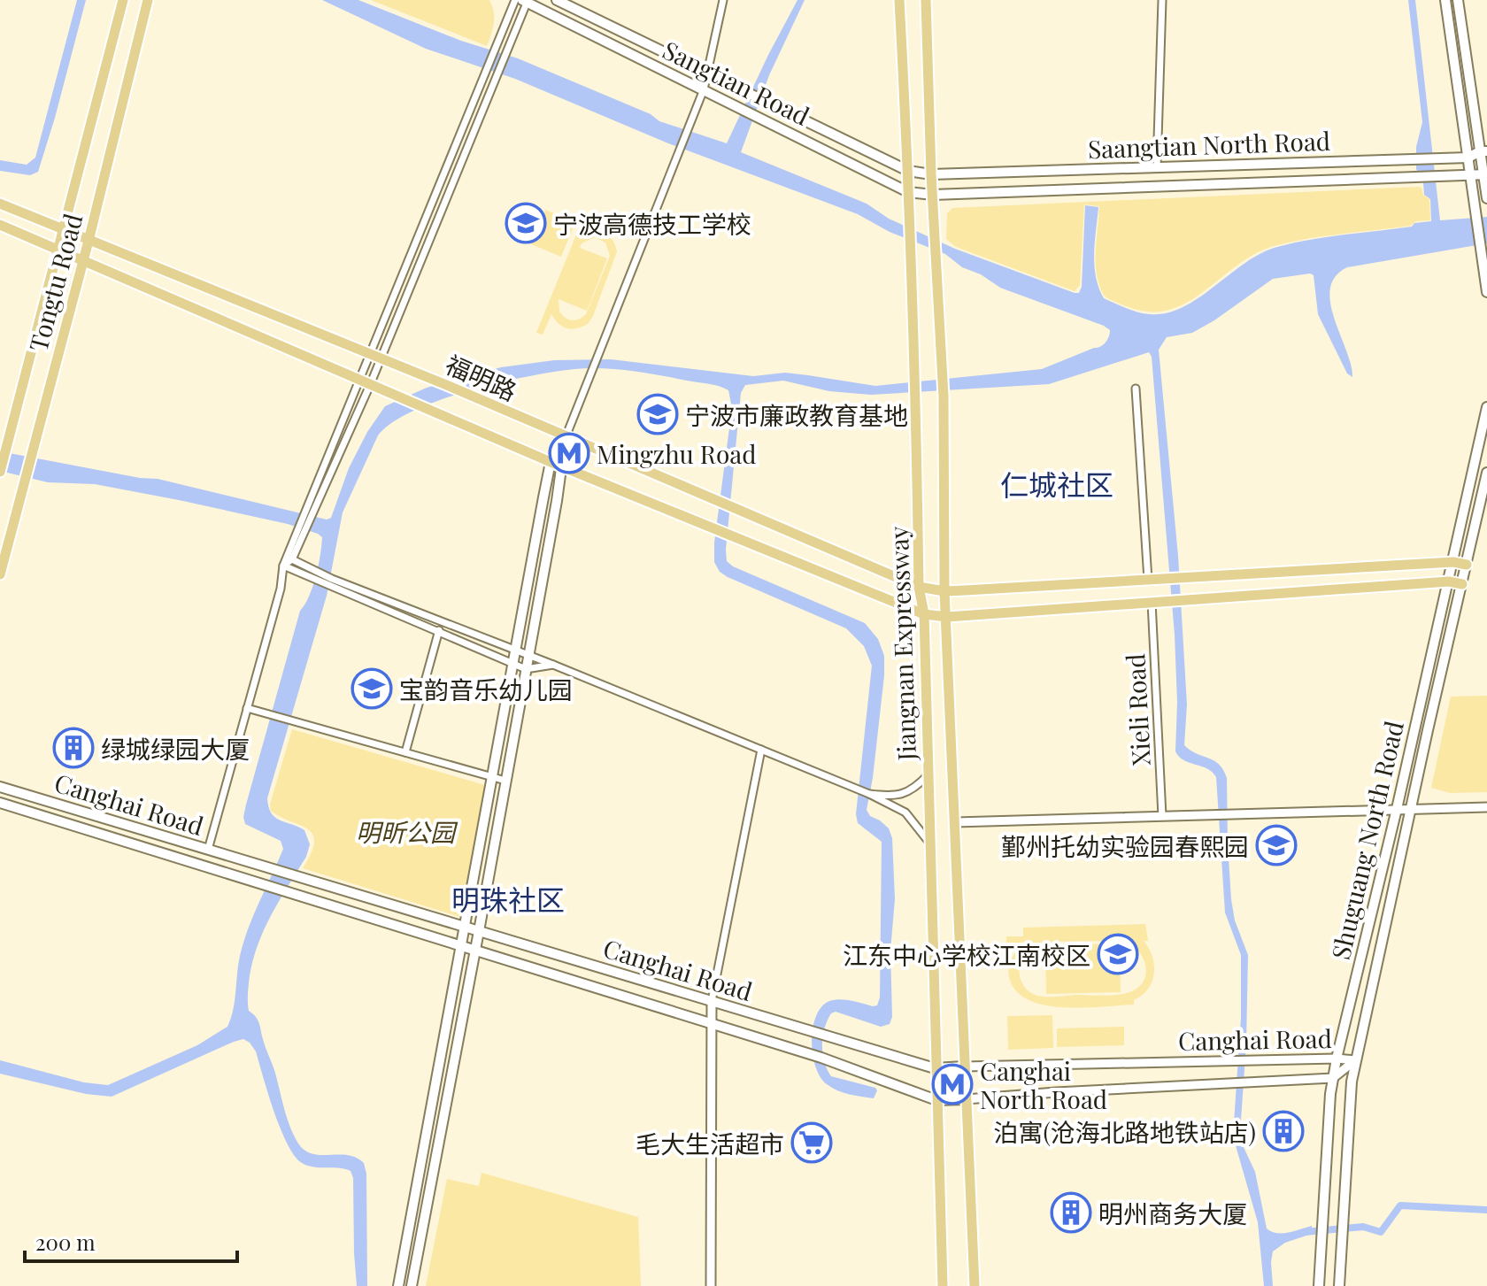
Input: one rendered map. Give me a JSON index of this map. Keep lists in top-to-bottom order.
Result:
{
  "streets": {
    "main road": [
      "Sangtian Road",
      "Saangtian North Road",
      "Tongtu Road",
      "福明路",
      "Jiangnan Expressway",
      "Canghai Road",
      "Shuguang North Road"
    ],
    "street": ["Xieli Road"]
  },
  "crossings": [
    ["Sangtian Road", "Saangtian North Road"],
    ["Sangtian Road", "Jiangnan Expressway"],
    ["Saangtian North Road", "Jiangnan Expressway"],
    ["Tongtu Road", "福明路"],
    ["福明路", "Jiangnan Expressway"],
    ["福明路", "Xieli Road"],
    ["福明路", "Shuguang North Road"],
    ["Jiangnan Expressway", "Canghai Road"],
    ["Canghai Road", "Shuguang North Road"]
  ],
  "districts": ["仁城社区", "明珠社区"],
  "parks": ["明昕公园"],
  "places": {
    "school or university": [
      "宁波高德技工学校",
      "宁波市廉政教育基地",
      "宝韵音乐幼儿园",
      "鄞州托幼实验园春熙园",
      "江东中心学校江南校区"
    ],
    "metro station": ["Mingzhu Road", "Canghai North Road"],
    "building": ["绿城绿园大厦", "泊寓(沧海北路地铁站店)", "明州商务大厦"],
    "supermarket": ["毛大生活超市"]
  },
  "scale_bar": "200 m"
}
